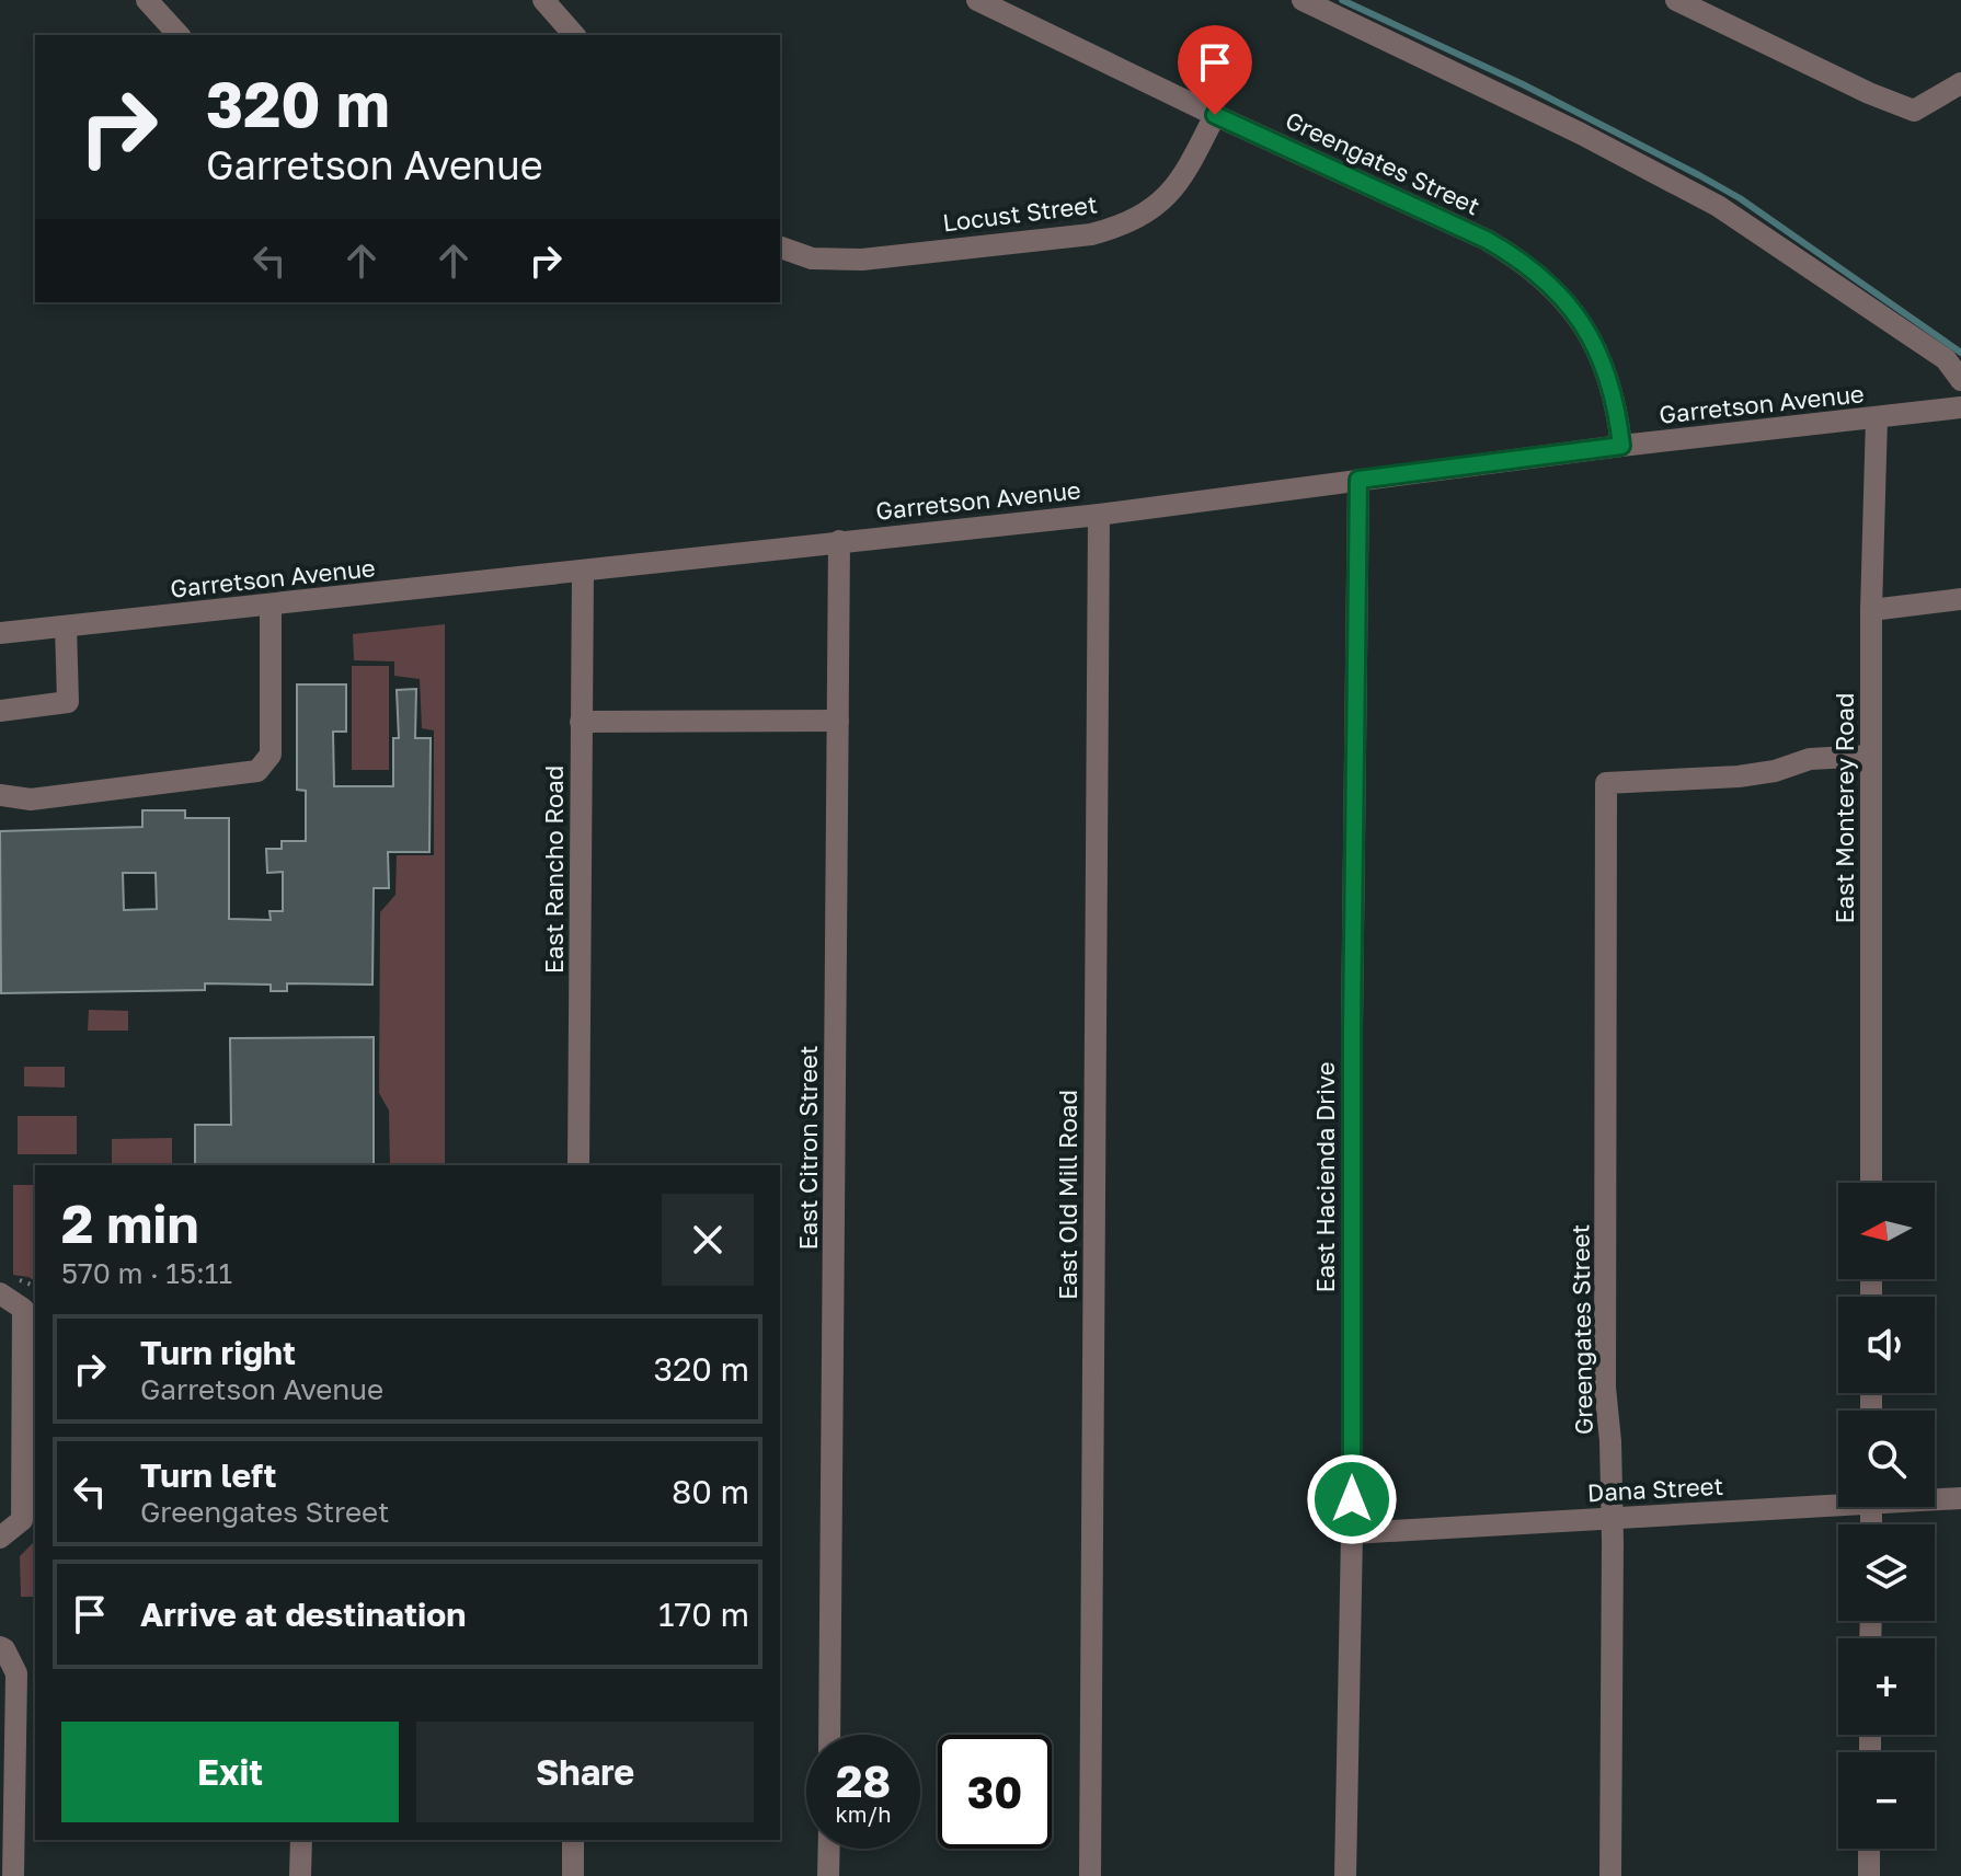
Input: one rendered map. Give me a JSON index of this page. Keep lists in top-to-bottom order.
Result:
{
  "streets": {
    "street": [
      "Greengates Street",
      "Locust Street",
      "Garretson Avenue",
      "East Monterey Road",
      "East Rancho Road",
      "East Citron Street",
      "East Hacienda Drive",
      "East Old Mill Road",
      "Dana Street"
    ]
  },
  "crossings": [
    ["Greengates Street", "Locust Street"],
    ["Greengates Street", "Garretson Avenue"],
    ["Greengates Street", "East Monterey Road"],
    ["Greengates Street", "Dana Street"],
    ["Garretson Avenue", "East Monterey Road"],
    ["Garretson Avenue", "East Rancho Road"],
    ["Garretson Avenue", "East Citron Street"],
    ["Garretson Avenue", "East Hacienda Drive"],
    ["Garretson Avenue", "East Old Mill Road"],
    ["East Hacienda Drive", "Dana Street"]
  ],
  "north": "left",
  "page": {
    "turn": ["320 m", "Garretson Avenue"],
    "heading": ["2 min", "570 m · 15:11"],
    "map_buttons": ["+", "−"],
    "list": [
      {
        "name": "Turn right",
        "note": "Garretson Avenue",
        "value": "320 m"
      },
      {
        "name": "Turn left",
        "note": "Greengates Street",
        "value": "80 m"
      },
      {
        "name": "Arrive at destination",
        "value": "170 m"
      }
    ],
    "buttons": ["Exit", "Share"],
    "speed": "28 km/h",
    "limit": "30"
  }
}
